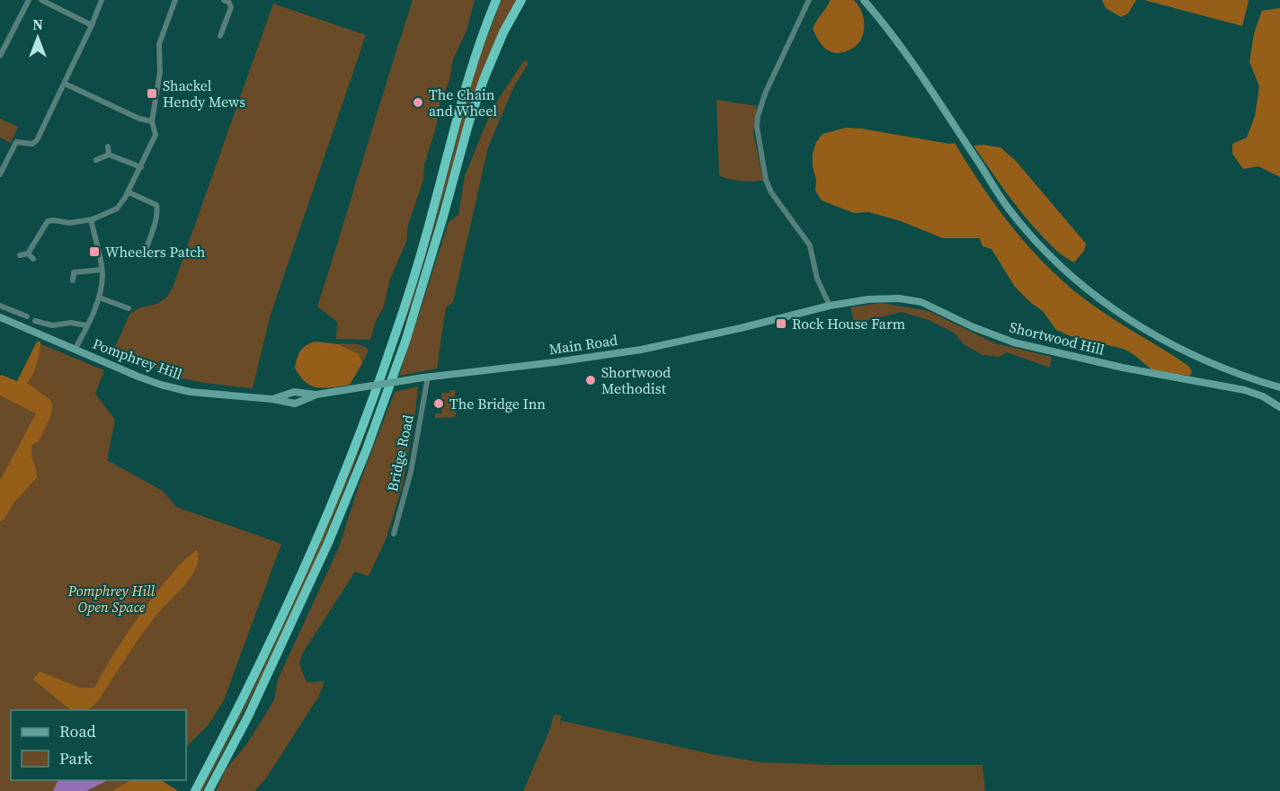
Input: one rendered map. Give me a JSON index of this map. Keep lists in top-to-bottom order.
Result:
{
  "streets": {
    "main road": ["Shortwood Hill", "Main Road", "Pomphrey Hill"],
    "street": ["Bridge Road"]
  },
  "crossings": [
    ["Shortwood Hill", "Main Road"],
    ["Main Road", "Pomphrey Hill"],
    ["Main Road", "Bridge Road"]
  ],
  "parks": ["Pomphrey Hill Open Space"],
  "places": {
    "transit": ["Shackel Hendy Mews", "Wheelers Patch", "Rock House Farm"],
    "other": ["The Chain and Wheel", "Shortwood Methodist", "The Bridge Inn"]
  },
  "legend": ["Road", "Park"],
  "north": "top"
}
